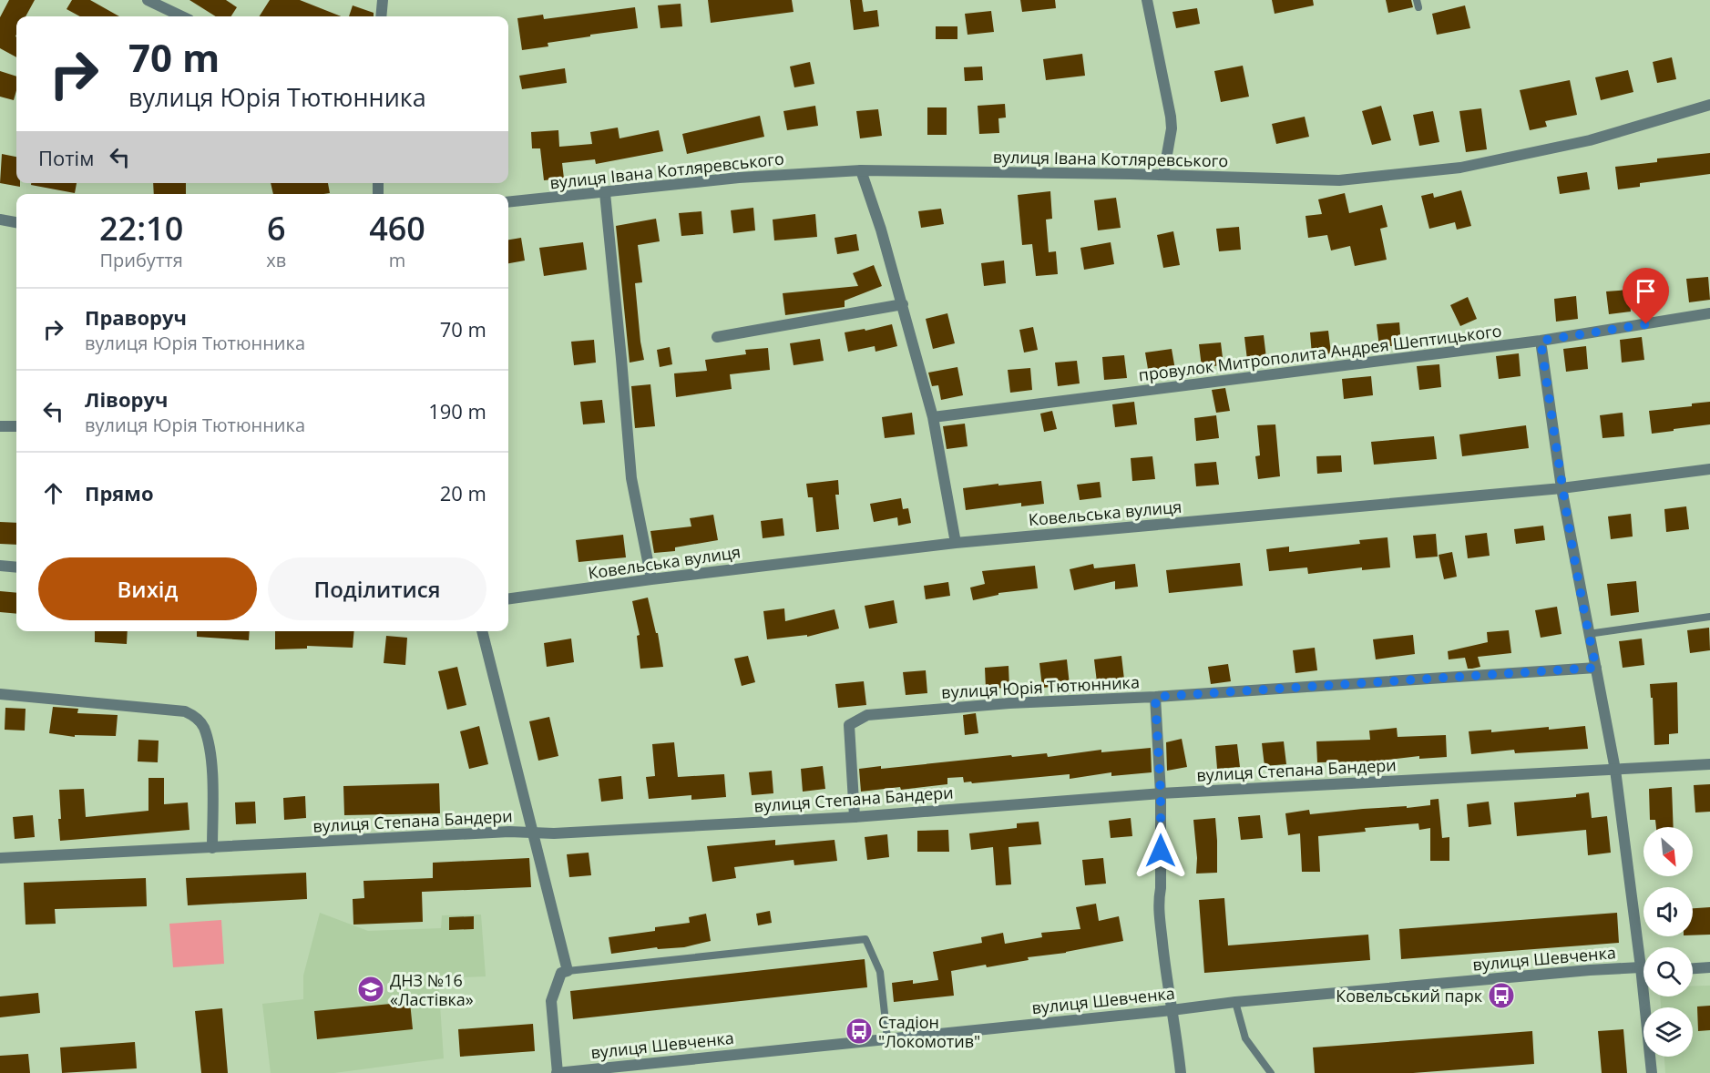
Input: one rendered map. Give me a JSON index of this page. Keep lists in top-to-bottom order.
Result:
{
  "streets": {
    "street": [
      "вулиця Івана Котляревського",
      "провулок Митрополита Андрея Шептицького",
      "Ковельська вулиця",
      "вулиця Юрія Тютюнника",
      "вулиця Степана Бандери",
      "вулиця Шевченка"
    ]
  },
  "crossings": [
    ["вулиця Юрія Тютюнника", "вулиця Степана Бандери"]
  ],
  "places": {
    "school or university": ["ДНЗ №16 «Ластівка»"],
    "bus stop": ["Ковельський парк", "Стадіон \"Локомотив\""]
  },
  "north": "bottom right",
  "page": {
    "turn": ["70 m", "вулиця Юрія Тютюнника"],
    "then": "Потім",
    "eta": [
      "22:10",
      "Прибуття",
      "6",
      "хв",
      "460",
      "m"
    ],
    "list": [
      {
        "name": "Праворуч",
        "note": "вулиця Юрія Тютюнника",
        "value": "70 m"
      },
      {
        "name": "Ліворуч",
        "note": "вулиця Юрія Тютюнника",
        "value": "190 m"
      },
      {
        "name": "Прямо",
        "value": "20 m"
      }
    ],
    "buttons": ["Вихід", "Поділитися"]
  }
}
